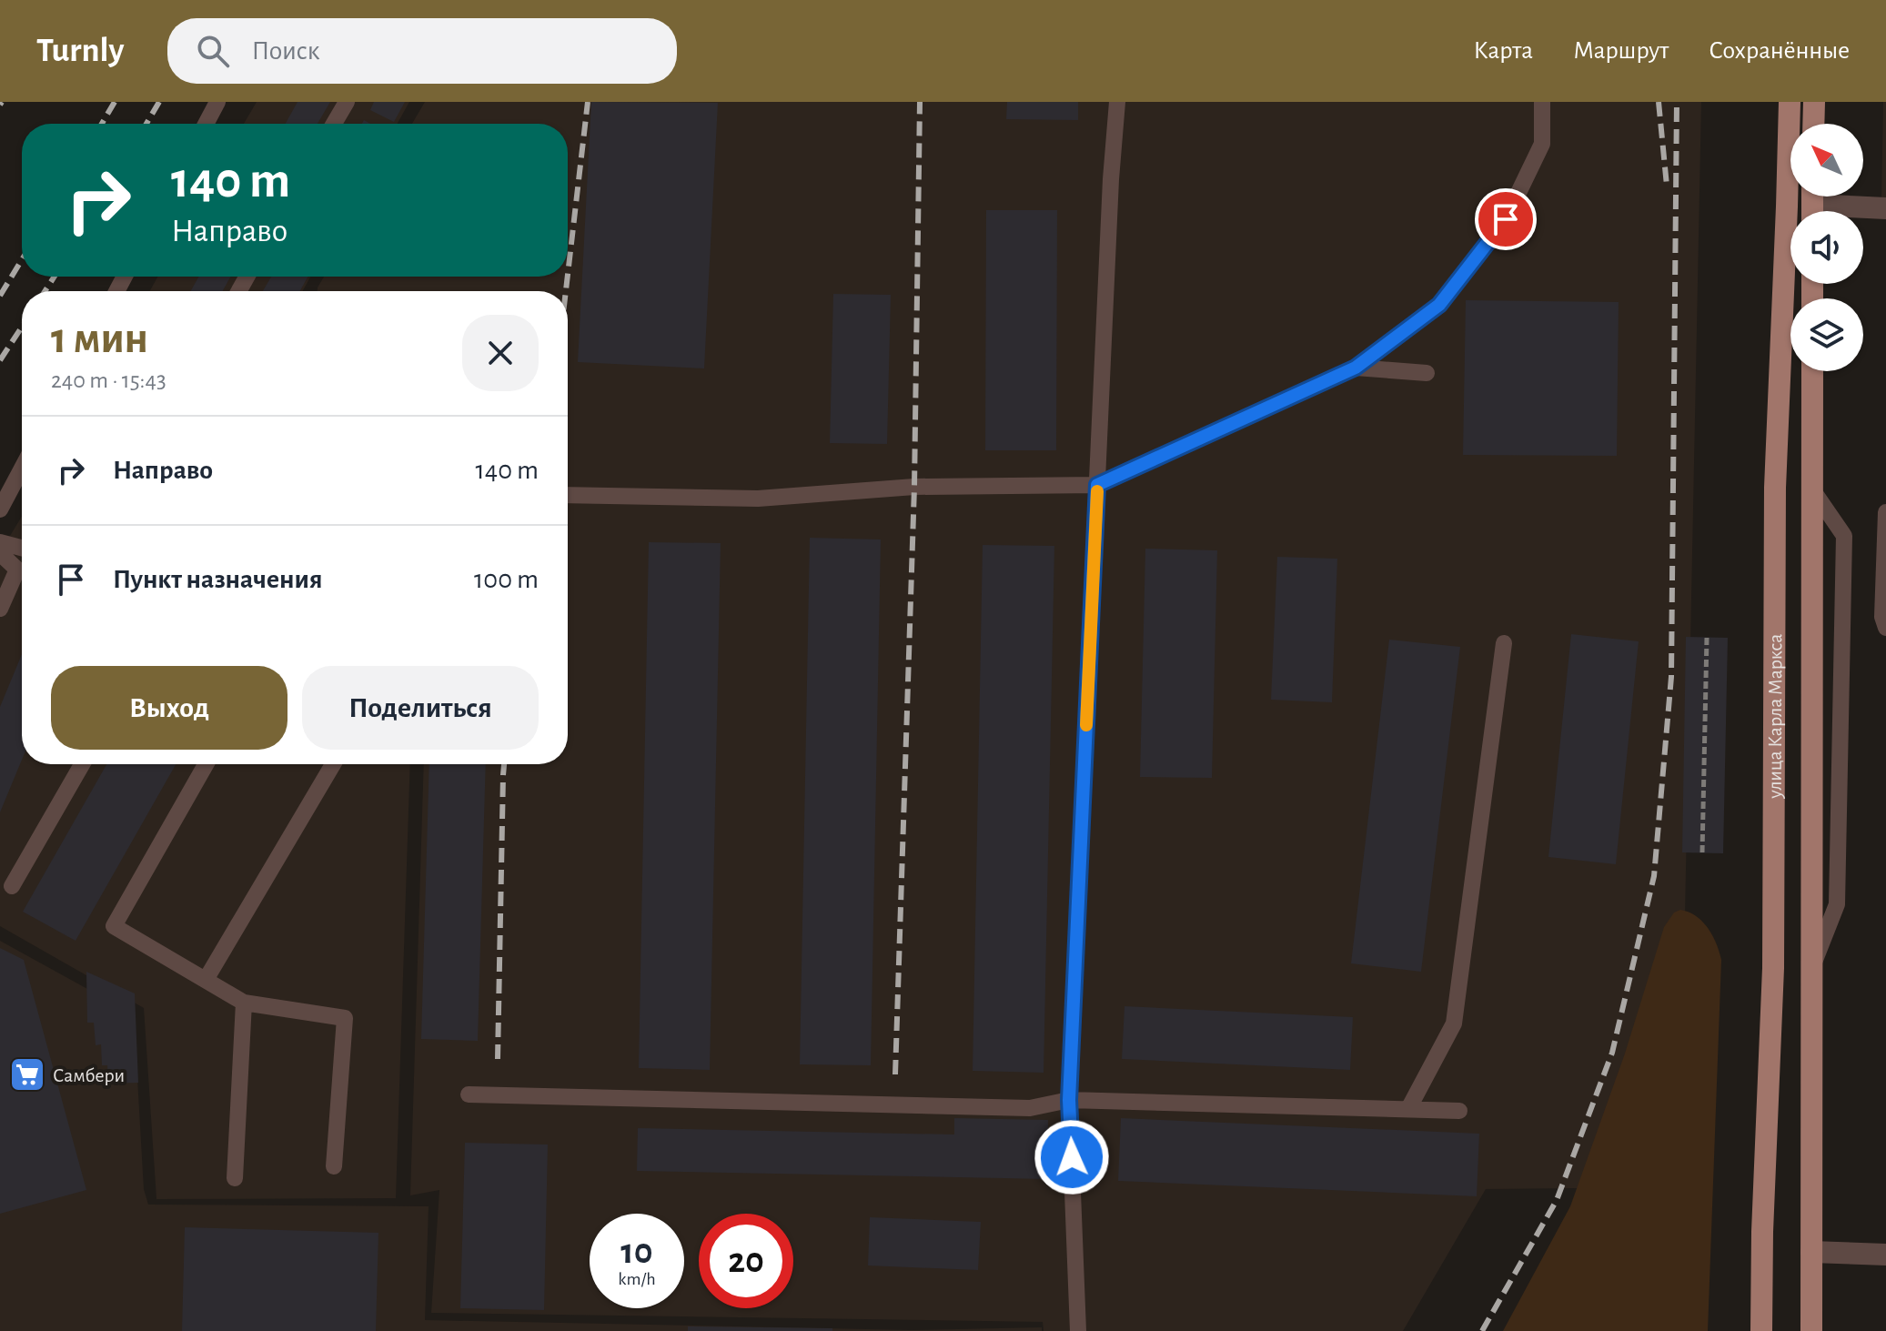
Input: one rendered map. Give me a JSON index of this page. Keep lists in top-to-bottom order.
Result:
{
  "streets": {
    "main road": ["улица Карла Маркса"]
  },
  "places": {
    "supermarket": ["Самбери"]
  },
  "north": "top left",
  "page": {
    "header": "Turnly",
    "search": "Поиск",
    "nav": ["Карта", "Маршрут", "Сохранённые"],
    "turn": ["140 m", "Направо"],
    "heading": ["1 мин", "240 m · 15:43"],
    "list": [
      {
        "name": "Направо",
        "value": "140 m"
      },
      {
        "name": "Пункт назначения",
        "value": "100 m"
      }
    ],
    "buttons": ["Выход", "Поделиться"],
    "speed": "10 km/h",
    "limit": "20"
  }
}
